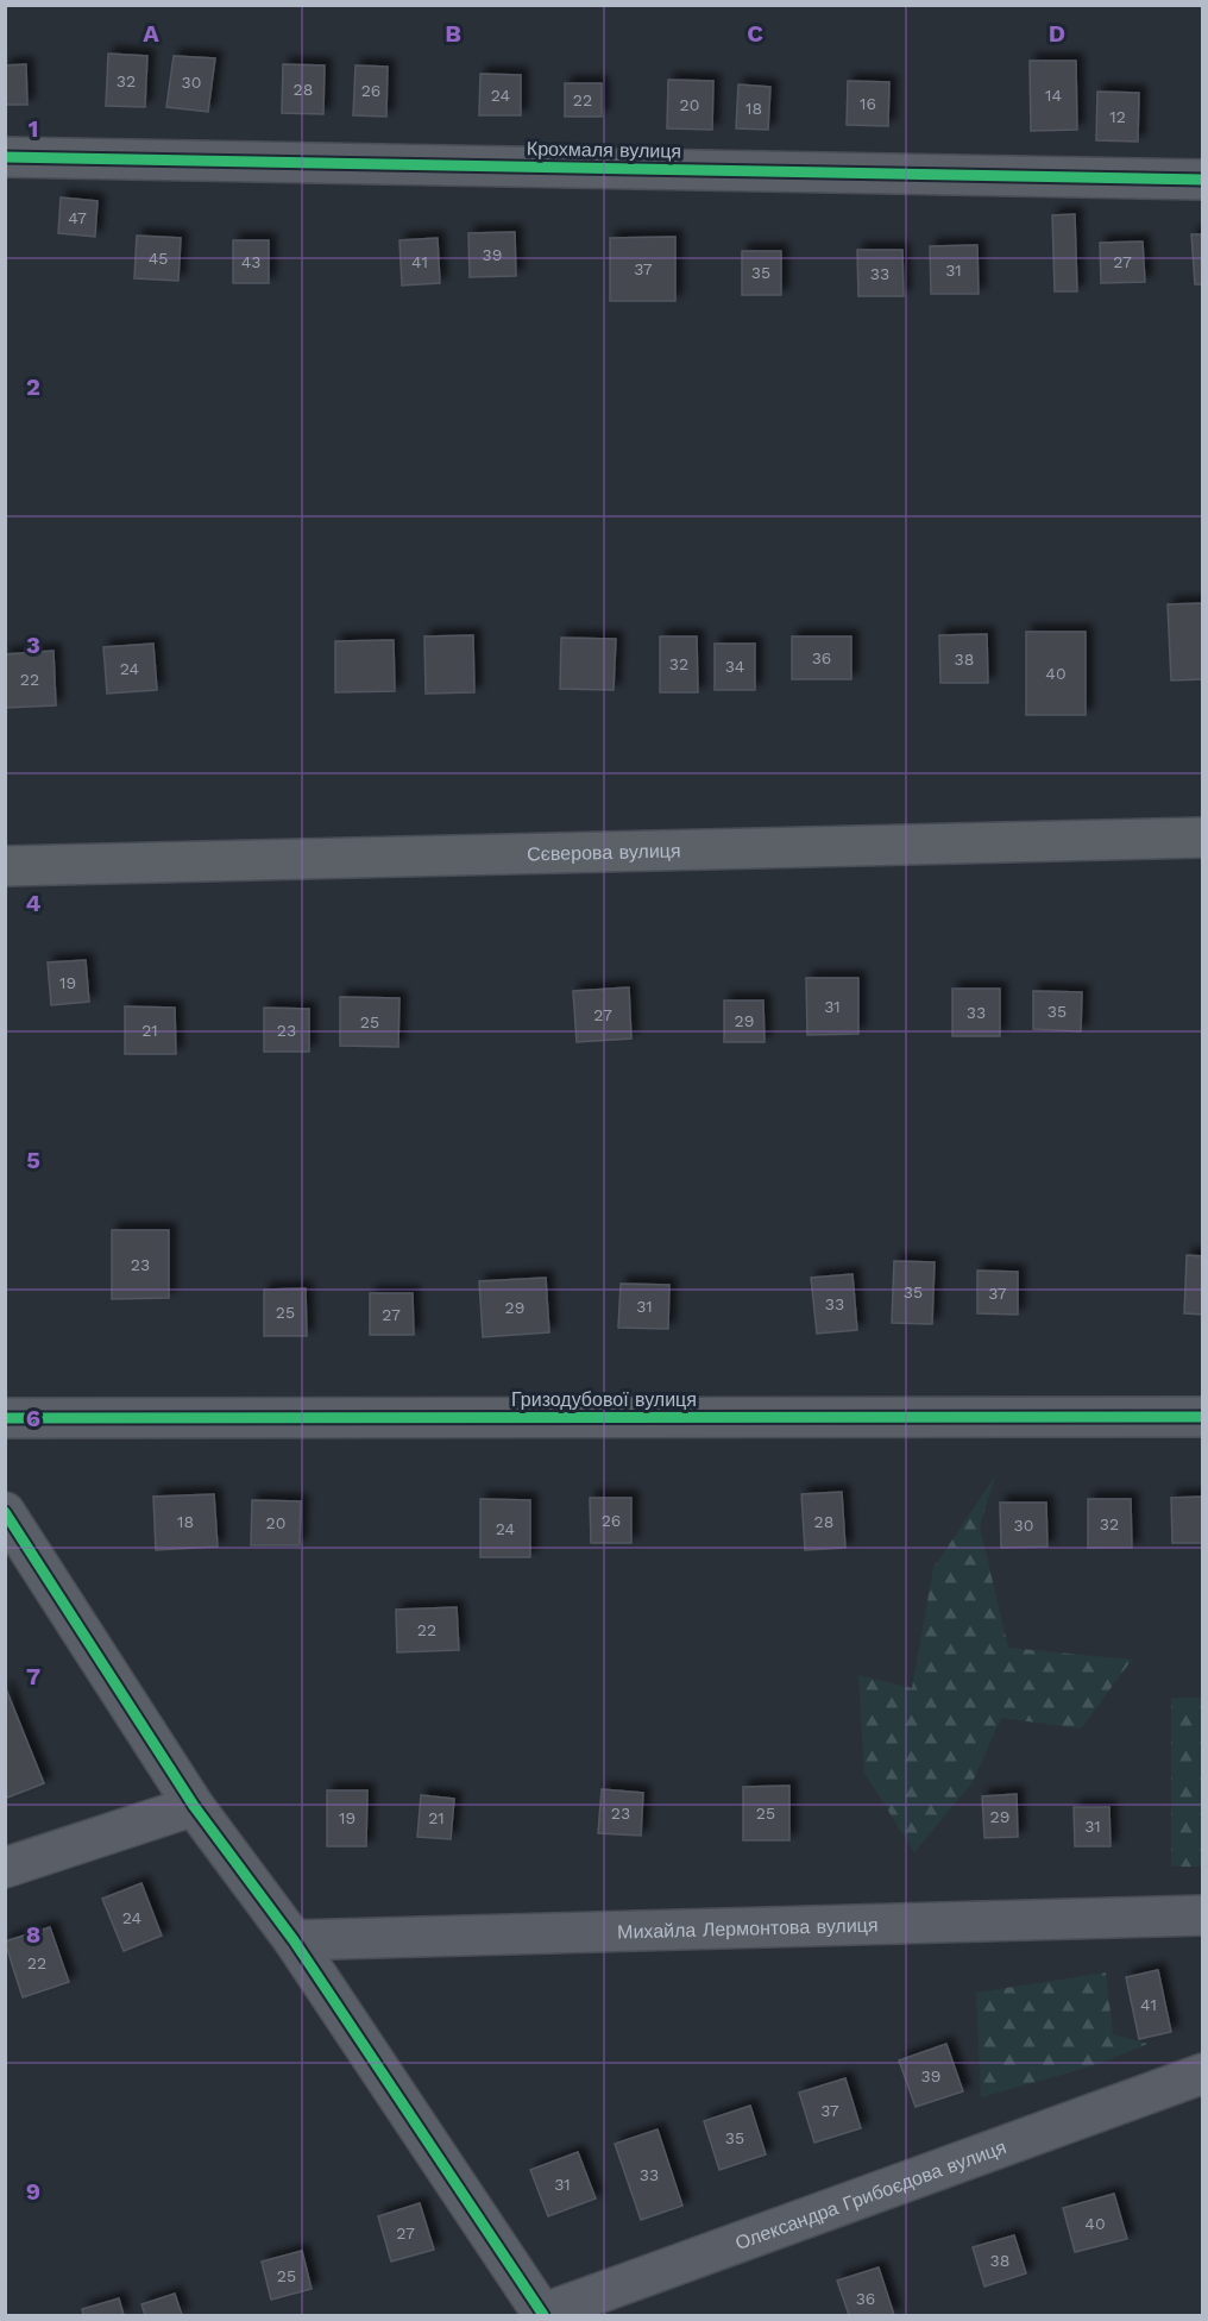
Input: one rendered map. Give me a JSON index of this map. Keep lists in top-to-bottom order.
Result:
{
  "streets": {
    "main road": ["Сєверова вулиця"],
    "street": [
      "Крохмаля вулиця",
      "Гризодубової вулиця",
      "Михайла Лермонтова вулиця",
      "Олександра Грибоєдова вулиця"
    ]
  },
  "house_numbers": [
    "32",
    "30",
    "28",
    "26",
    "24",
    "14",
    "22",
    "16",
    "20",
    "18",
    "12",
    "47",
    "39",
    "45",
    "43",
    "41",
    "27",
    "37",
    "31",
    "35",
    "33",
    "36",
    "38",
    "32",
    "34",
    "24",
    "40",
    "22",
    "19",
    "31",
    "35",
    "33",
    "27",
    "29",
    "25",
    "21",
    "23",
    "23",
    "35",
    "37",
    "33",
    "31",
    "29",
    "25",
    "27",
    "26",
    "18",
    "28",
    "20",
    "32",
    "30",
    "24",
    "22",
    "23",
    "25",
    "29",
    "19",
    "21",
    "31",
    "24",
    "22",
    "41",
    "39",
    "37",
    "35",
    "33",
    "31",
    "40",
    "27",
    "38",
    "25",
    "36"
  ],
  "grid": {
    "columns": [
      "A",
      "B",
      "C",
      "D"
    ],
    "rows": [
      "1",
      "2",
      "3",
      "4",
      "5",
      "6",
      "7",
      "8",
      "9"
    ]
  }
}
